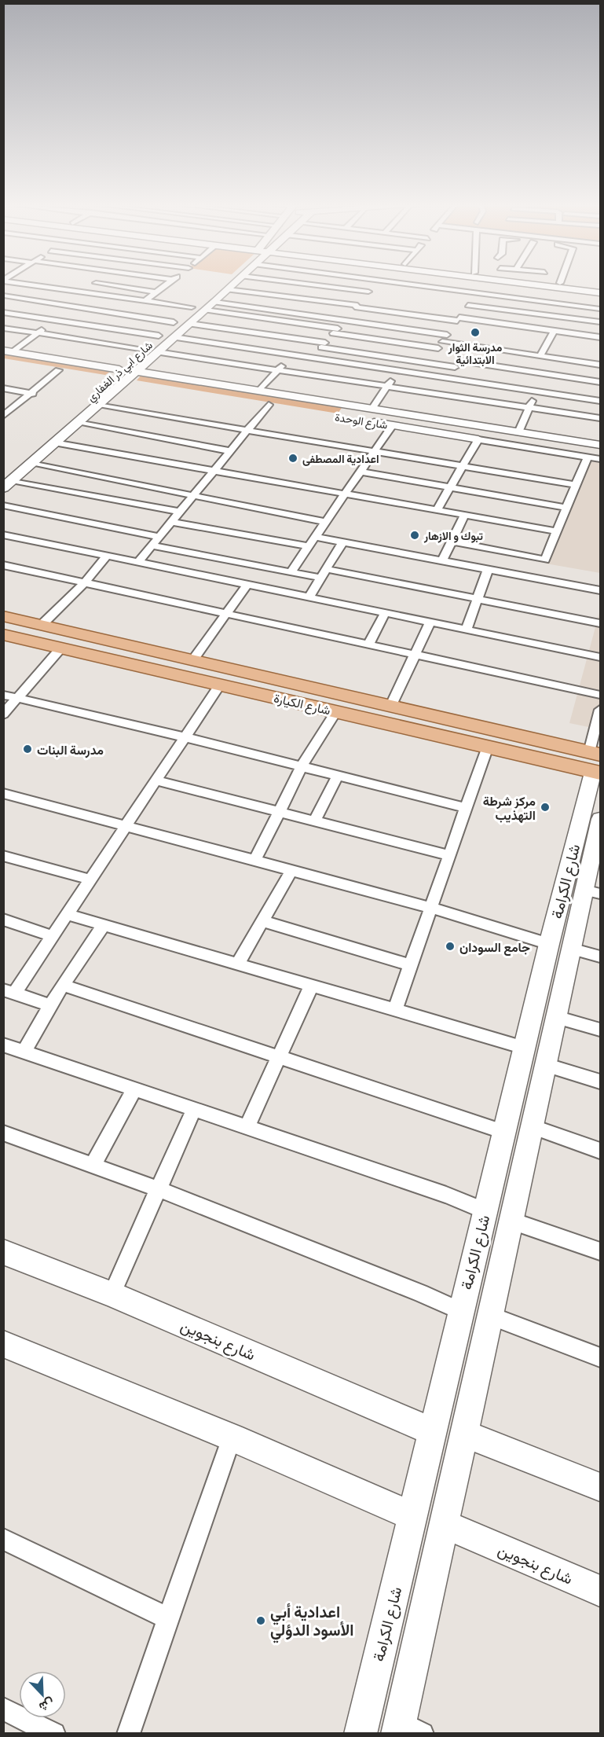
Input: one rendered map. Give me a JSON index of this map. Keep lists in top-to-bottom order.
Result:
{
  "streets": {
    "main road": ["شارع الكيارة"],
    "street": [
      "شارع ابي ذر الغفاري",
      "شارع الوحدة",
      "شارع الكرامة",
      "شارع بنجوين"
    ]
  },
  "crossings": [
    ["شارع ابي ذر الغفاري", "شارع الوحدة"],
    ["شارع الكيارة", "شارع الكرامة"],
    ["شارع الكرامة", "شارع بنجوين"]
  ],
  "places": [
    "مدرسة الثوار الابتدائية",
    "اعدادية المصطفى",
    "تبوك و الازهار",
    "مدرسة البنات",
    "مركز شرطة التهذيب",
    "جامع السودان",
    "اعدادية أبي الأسود الدؤلي"
  ],
  "north": "bottom right"
}
